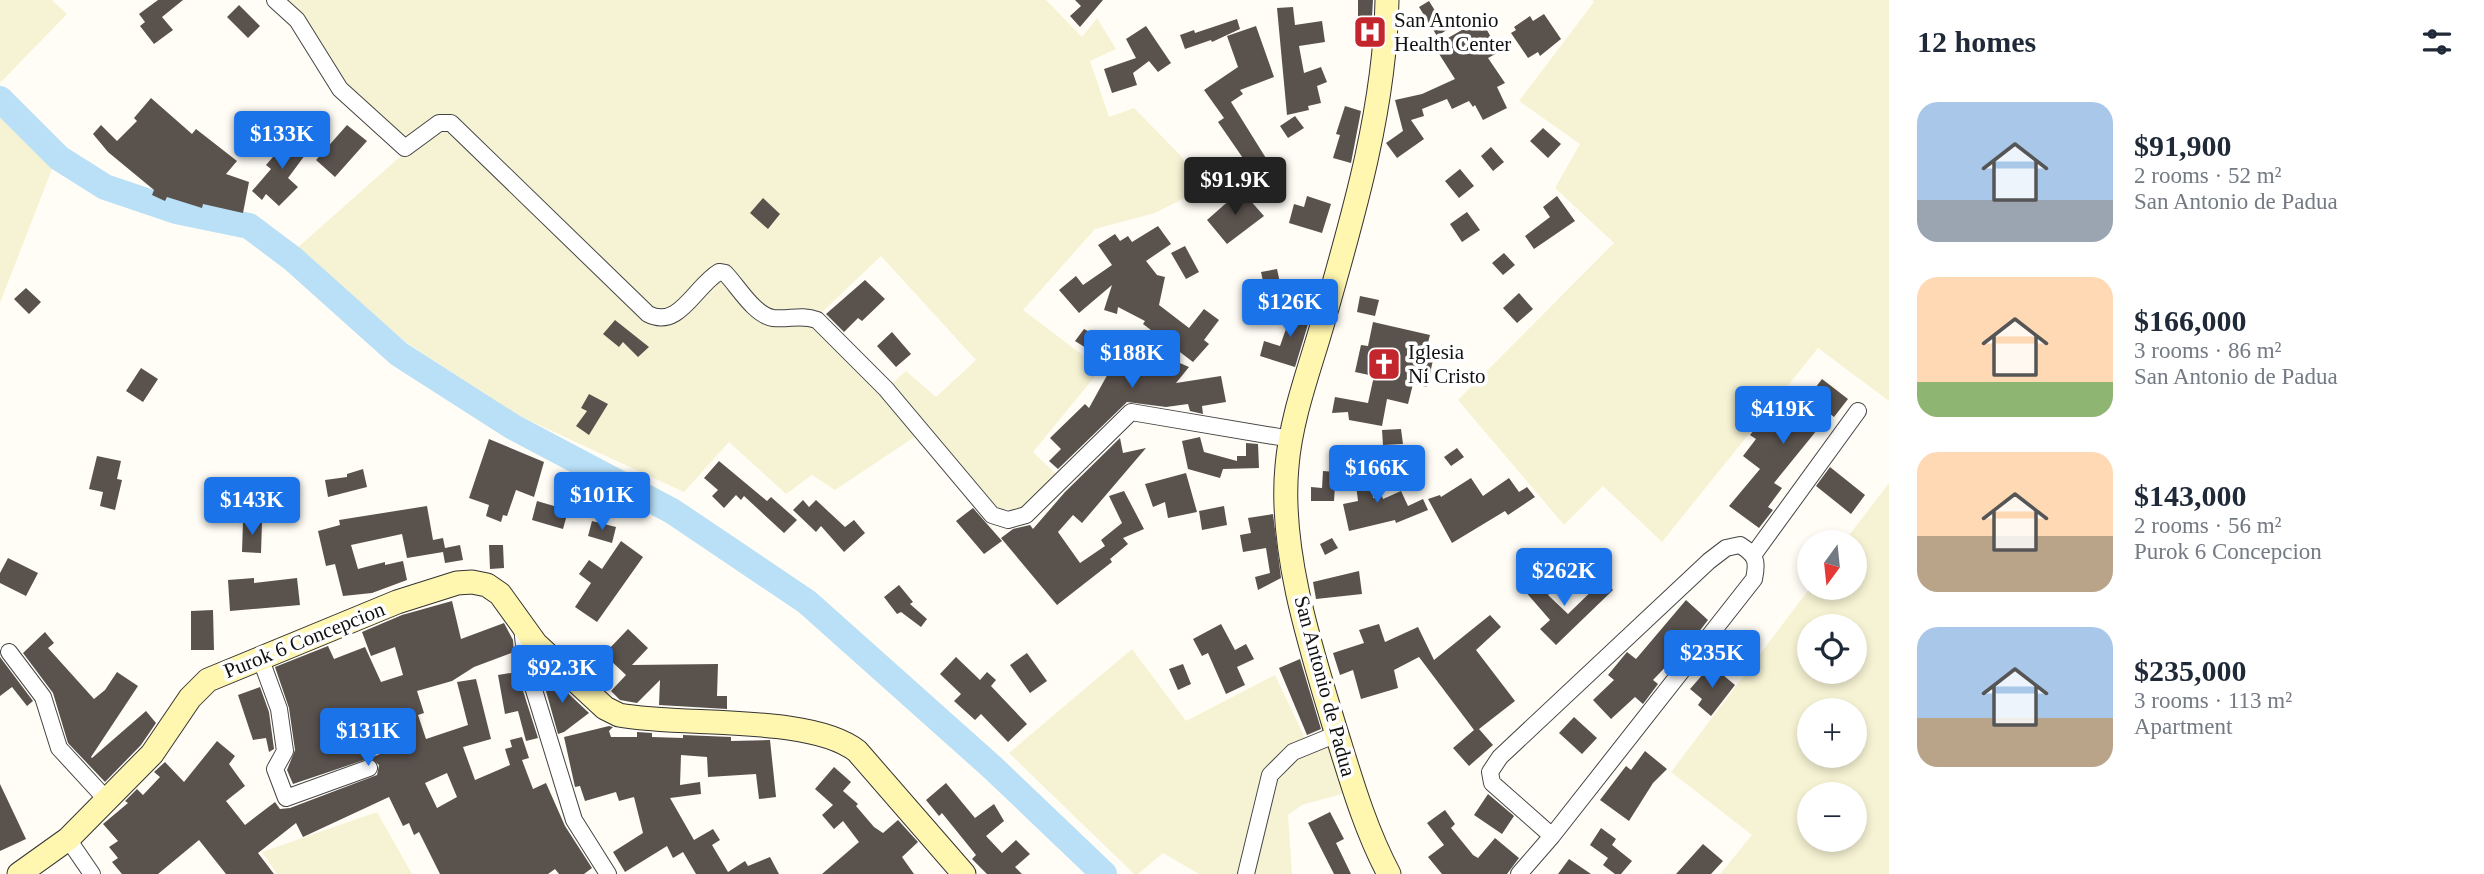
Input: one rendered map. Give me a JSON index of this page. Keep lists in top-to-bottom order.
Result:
{
  "streets": {
    "street": ["Purok 6 Concepcion", "San Antonio de Padua"]
  },
  "places": {
    "hospital": ["San Antonio Health Center"],
    "church": ["Iglesia Ni Cristo"]
  },
  "north": "bottom",
  "page": {
    "heading": "12 homes",
    "list": [
      {
        "name": "$91,900",
        "note": "2 rooms · 52 m² · San Antonio de Padua"
      },
      {
        "name": "$166,000",
        "note": "3 rooms · 86 m² · San Antonio de Padua"
      },
      {
        "name": "$143,000",
        "note": "2 rooms · 56 m² · Purok 6 Concepcion"
      },
      {
        "name": "$235,000",
        "note": "3 rooms · 113 m² · Apartment"
      }
    ],
    "price": [
      "$133K",
      "$91.9K",
      "$126K",
      "$188K",
      "$419K",
      "$166K",
      "$101K",
      "$143K",
      "$262K",
      "$235K",
      "$92.3K",
      "$131K"
    ],
    "map_buttons": ["+", "−"]
  }
}
